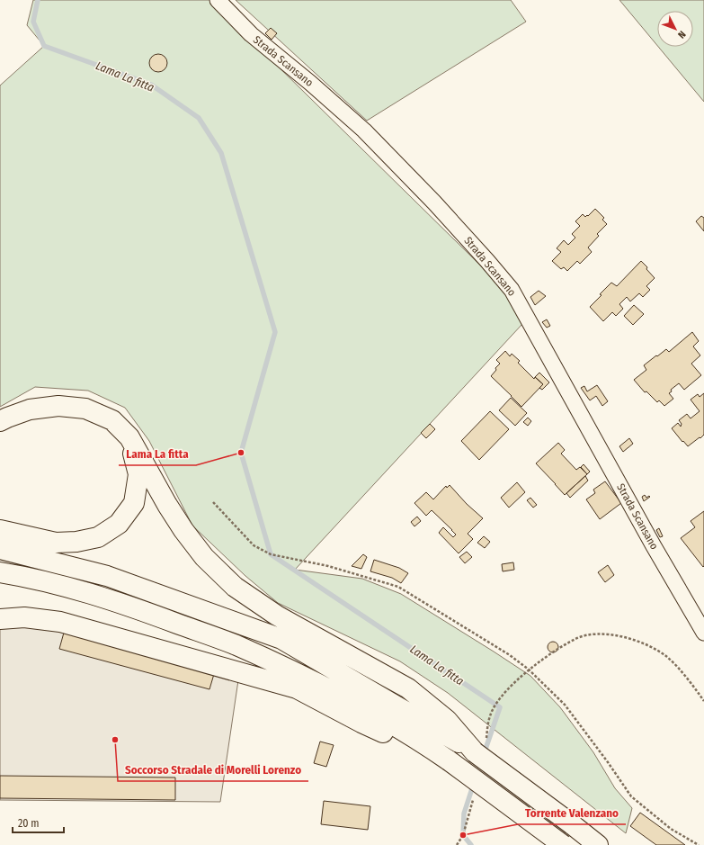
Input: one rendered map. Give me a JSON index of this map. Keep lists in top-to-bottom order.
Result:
{
  "streets": {
    "street": ["Strada Scansano"]
  },
  "water": ["Lama La fitta"],
  "places": ["Lama La fitta", "Soccorso Stradale di Morelli Lorenzo", "Torrente Valenzano"],
  "scale_bar": "20 m",
  "north": "bottom right"
}
